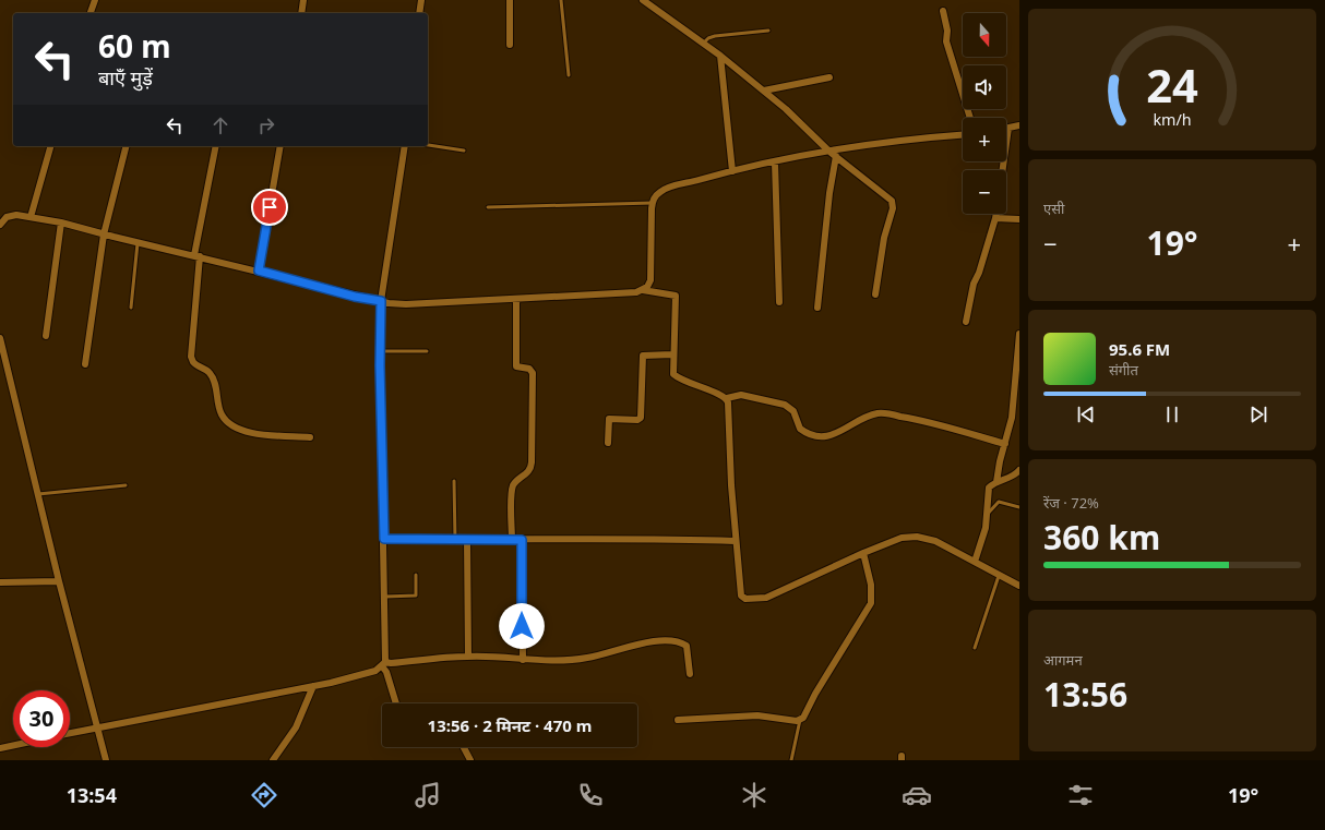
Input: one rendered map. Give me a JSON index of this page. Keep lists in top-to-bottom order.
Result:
{
  "north": "bottom",
  "page": {
    "map_buttons": ["+", "−"],
    "turn": ["60 m", "बाएँ मुड़ें"],
    "tile": [
      "एसी",
      ["रेंज · 72%", "360 km"],
      ["आगमन", "13:56"]
    ],
    "heat": ["−", "19°", "+"],
    "song": ["95.6 FM", "संगीत"],
    "limit": "30",
    "trip": "13:56 · 2 मिनट · 470 m",
    "tabs": ["13:54", "19°"],
    "gauge": ["24", "km/h"]
  }
}
